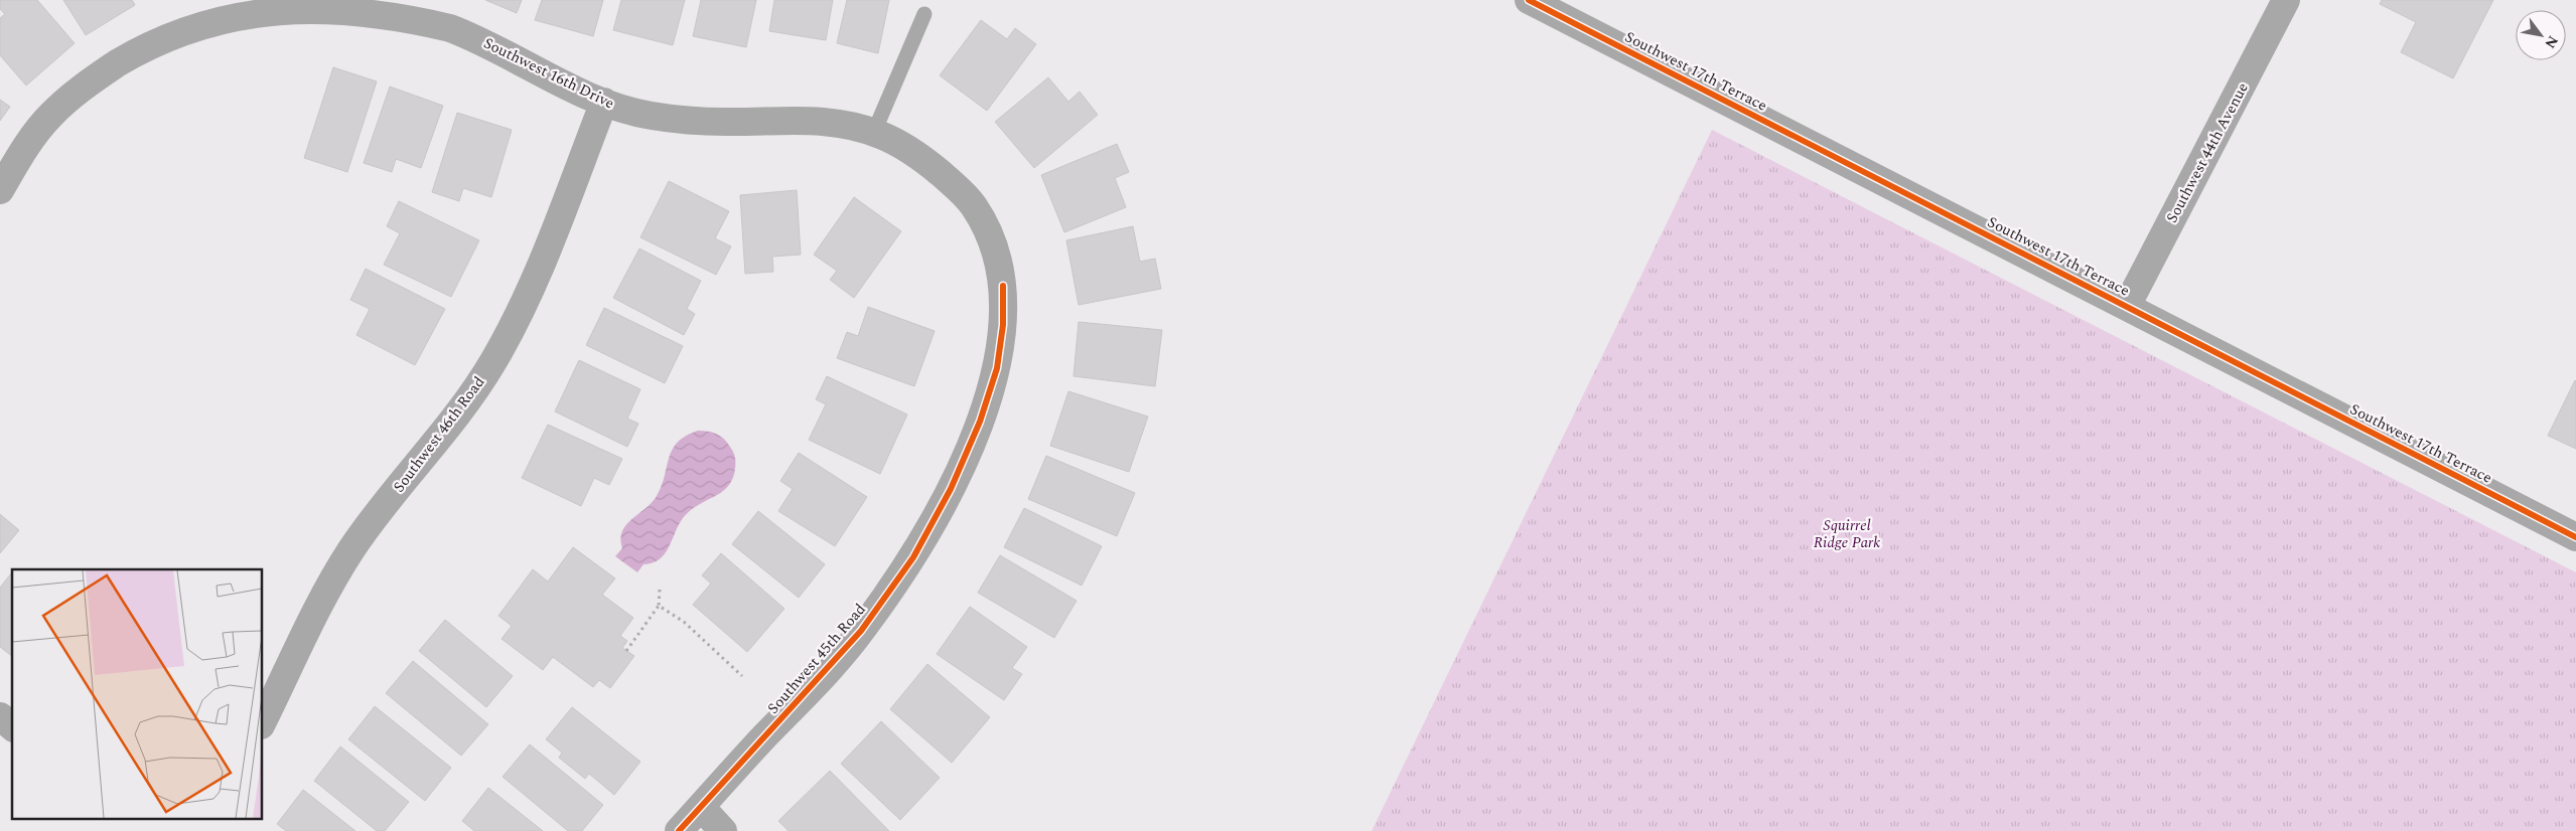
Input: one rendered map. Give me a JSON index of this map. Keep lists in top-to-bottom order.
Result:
{
  "streets": {
    "street": [
      "Southwest 17th Terrace",
      "Southwest 16th Drive",
      "Southwest 44th Avenue",
      "Southwest 46th Road",
      "Southwest 45th Road"
    ]
  },
  "crossings": [
    ["Southwest 17th Terrace", "Southwest 44th Avenue"],
    ["Southwest 16th Drive", "Southwest 46th Road"],
    ["Southwest 16th Drive", "Southwest 45th Road"]
  ],
  "parks": ["Squirrel Ridge Park"],
  "north": "bottom right"
}
